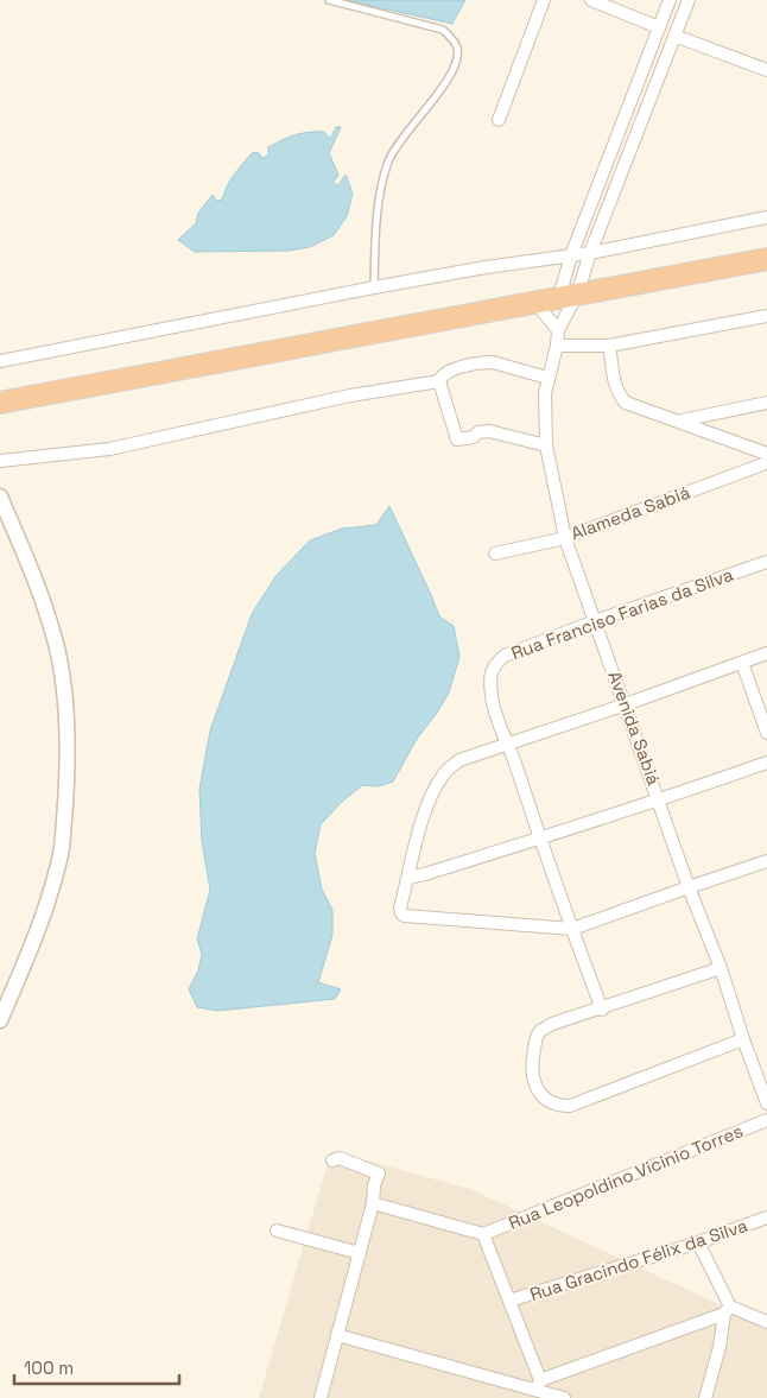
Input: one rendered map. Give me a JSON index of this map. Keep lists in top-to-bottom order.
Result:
{
  "streets": {
    "street": [
      "Alameda Sabiá",
      "Rua Franciso Farias da Silva",
      "Avenida Sabiá",
      "Rua Leopoldino Vicinio Torres",
      "Rua Gracindo Félix da Silva"
    ]
  },
  "crossings": [
    ["Alameda Sabiá", "Avenida Sabiá"],
    ["Rua Franciso Farias da Silva", "Avenida Sabiá"]
  ],
  "scale_bar": "100 m"
}
